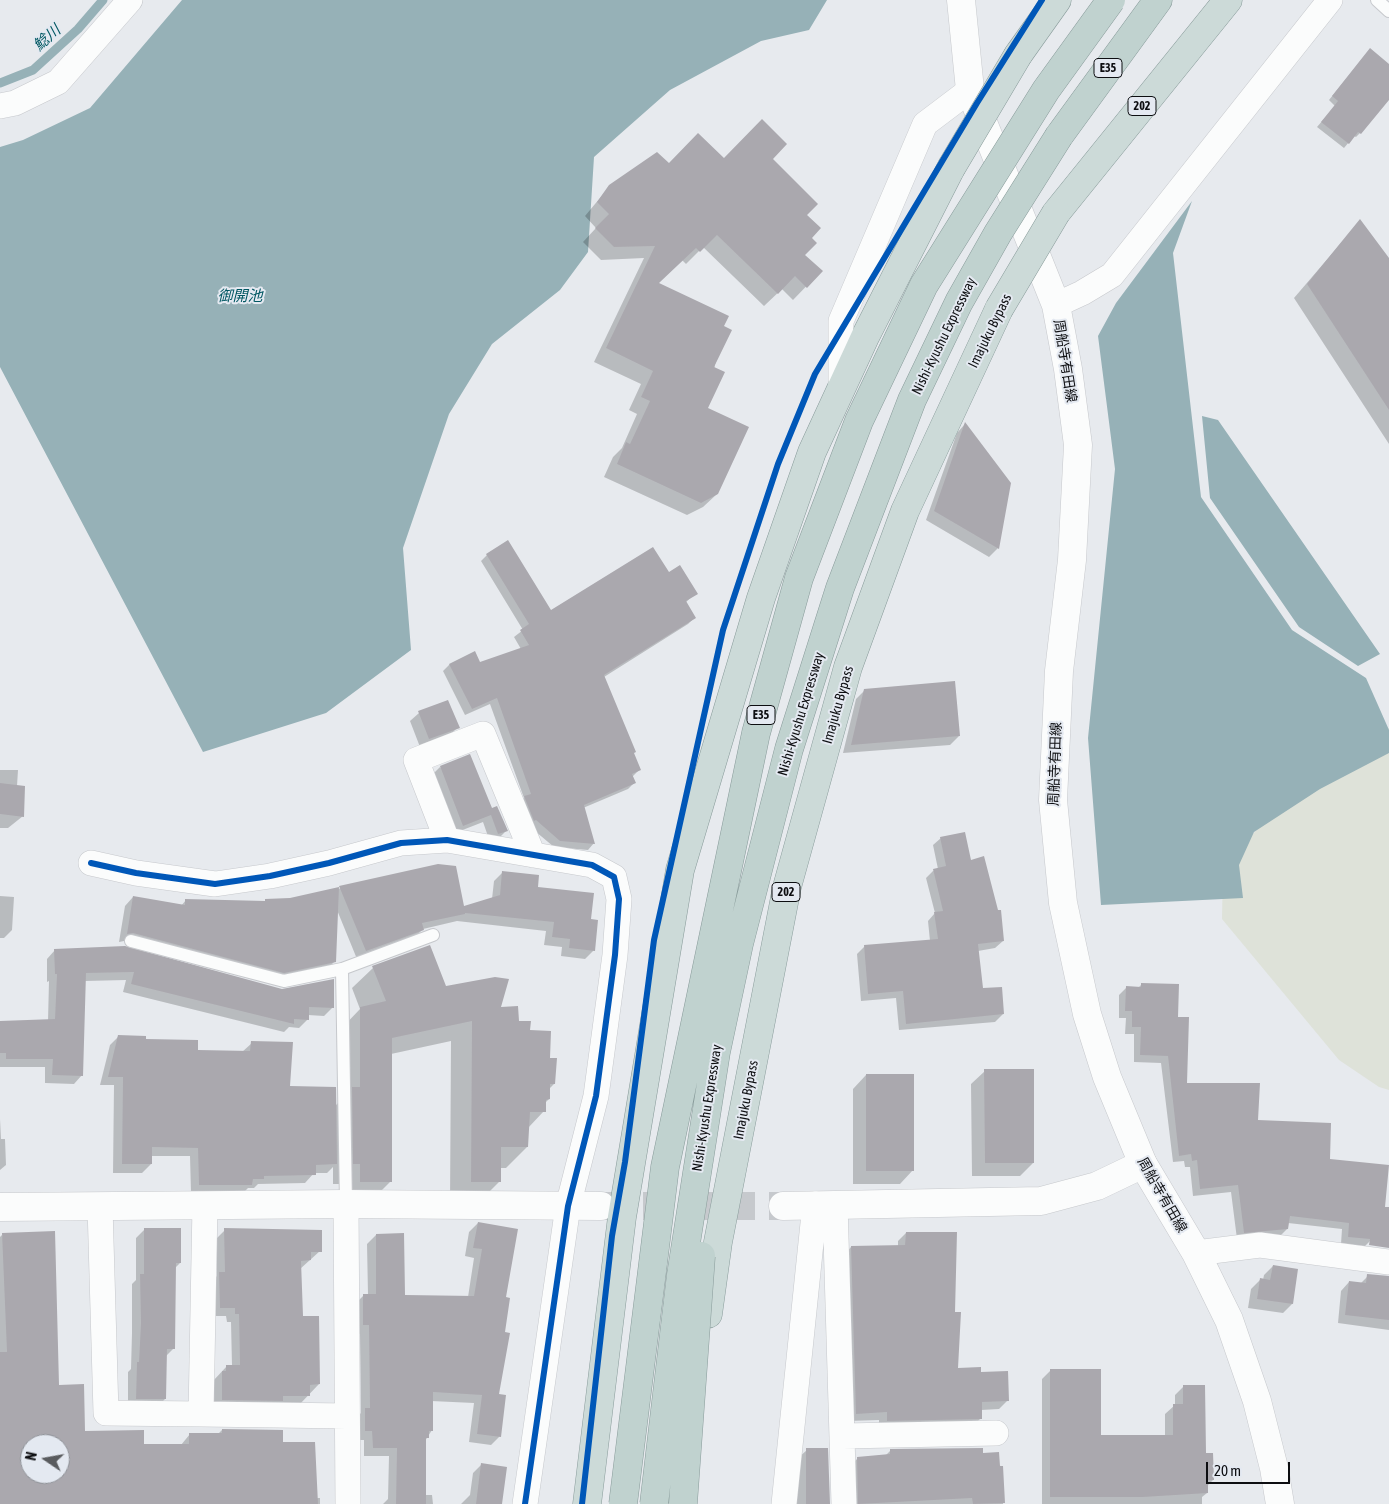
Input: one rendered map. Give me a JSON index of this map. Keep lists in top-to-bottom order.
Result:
{
  "streets": {
    "highway": [
      "E35",
      "202",
      "Imajuku Bypass",
      "Nishi-Kyushu Expressway"
    ],
    "main road": ["周船寺有田線"]
  },
  "water": ["鯰川", "御開池"],
  "scale_bar": "20 m",
  "north": "left"
}
